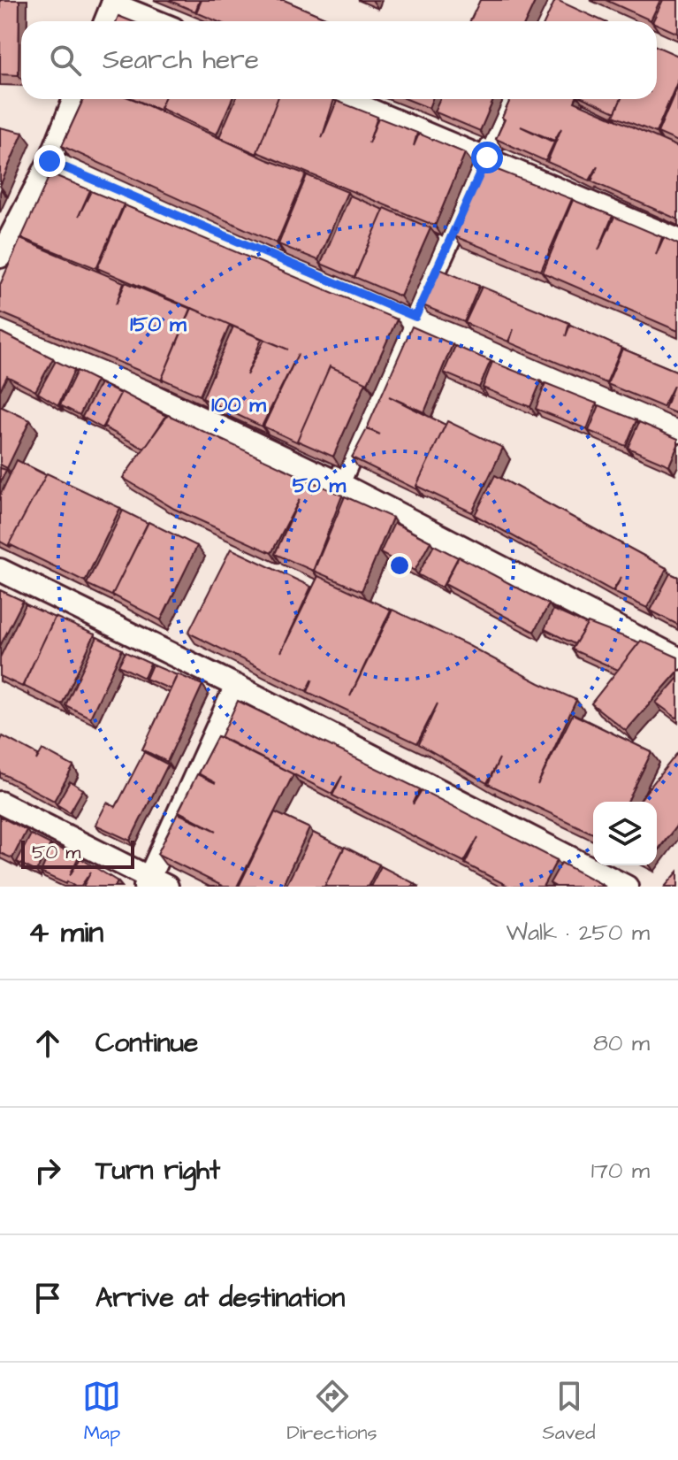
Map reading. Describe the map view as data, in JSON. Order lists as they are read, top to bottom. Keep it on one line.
{"scale_bar":"50 m","page":{"search":"Search here","scale":"50 m","heading":["4 min","Walk · 250 m"],"list":[["Continue","80 m"],["Turn right","170 m"],"Arrive at destination"],"nav":["Map","Directions","Saved"]},"rings":["150 m","100 m","50 m"]}
